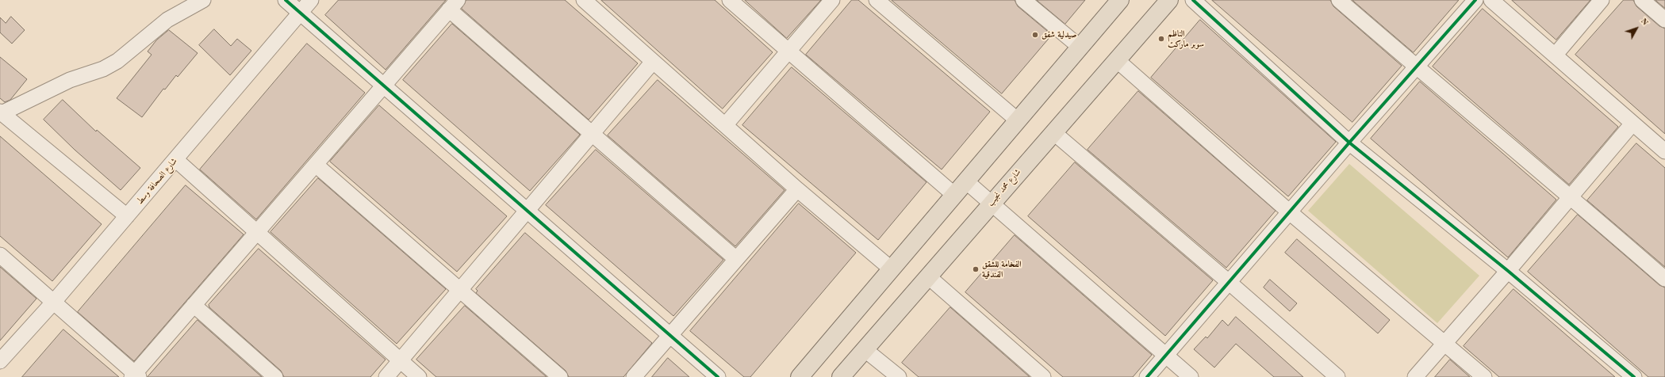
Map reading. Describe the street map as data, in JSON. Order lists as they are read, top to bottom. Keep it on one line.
{"streets":{"main road":["شارع محمد نجيب"],"street":["شارع الصحافة وسط"]},"places":["صيدلية شفق","الناظم سوبر ماركت","الفخامة للشقق الفندقية"],"north":"top right"}
